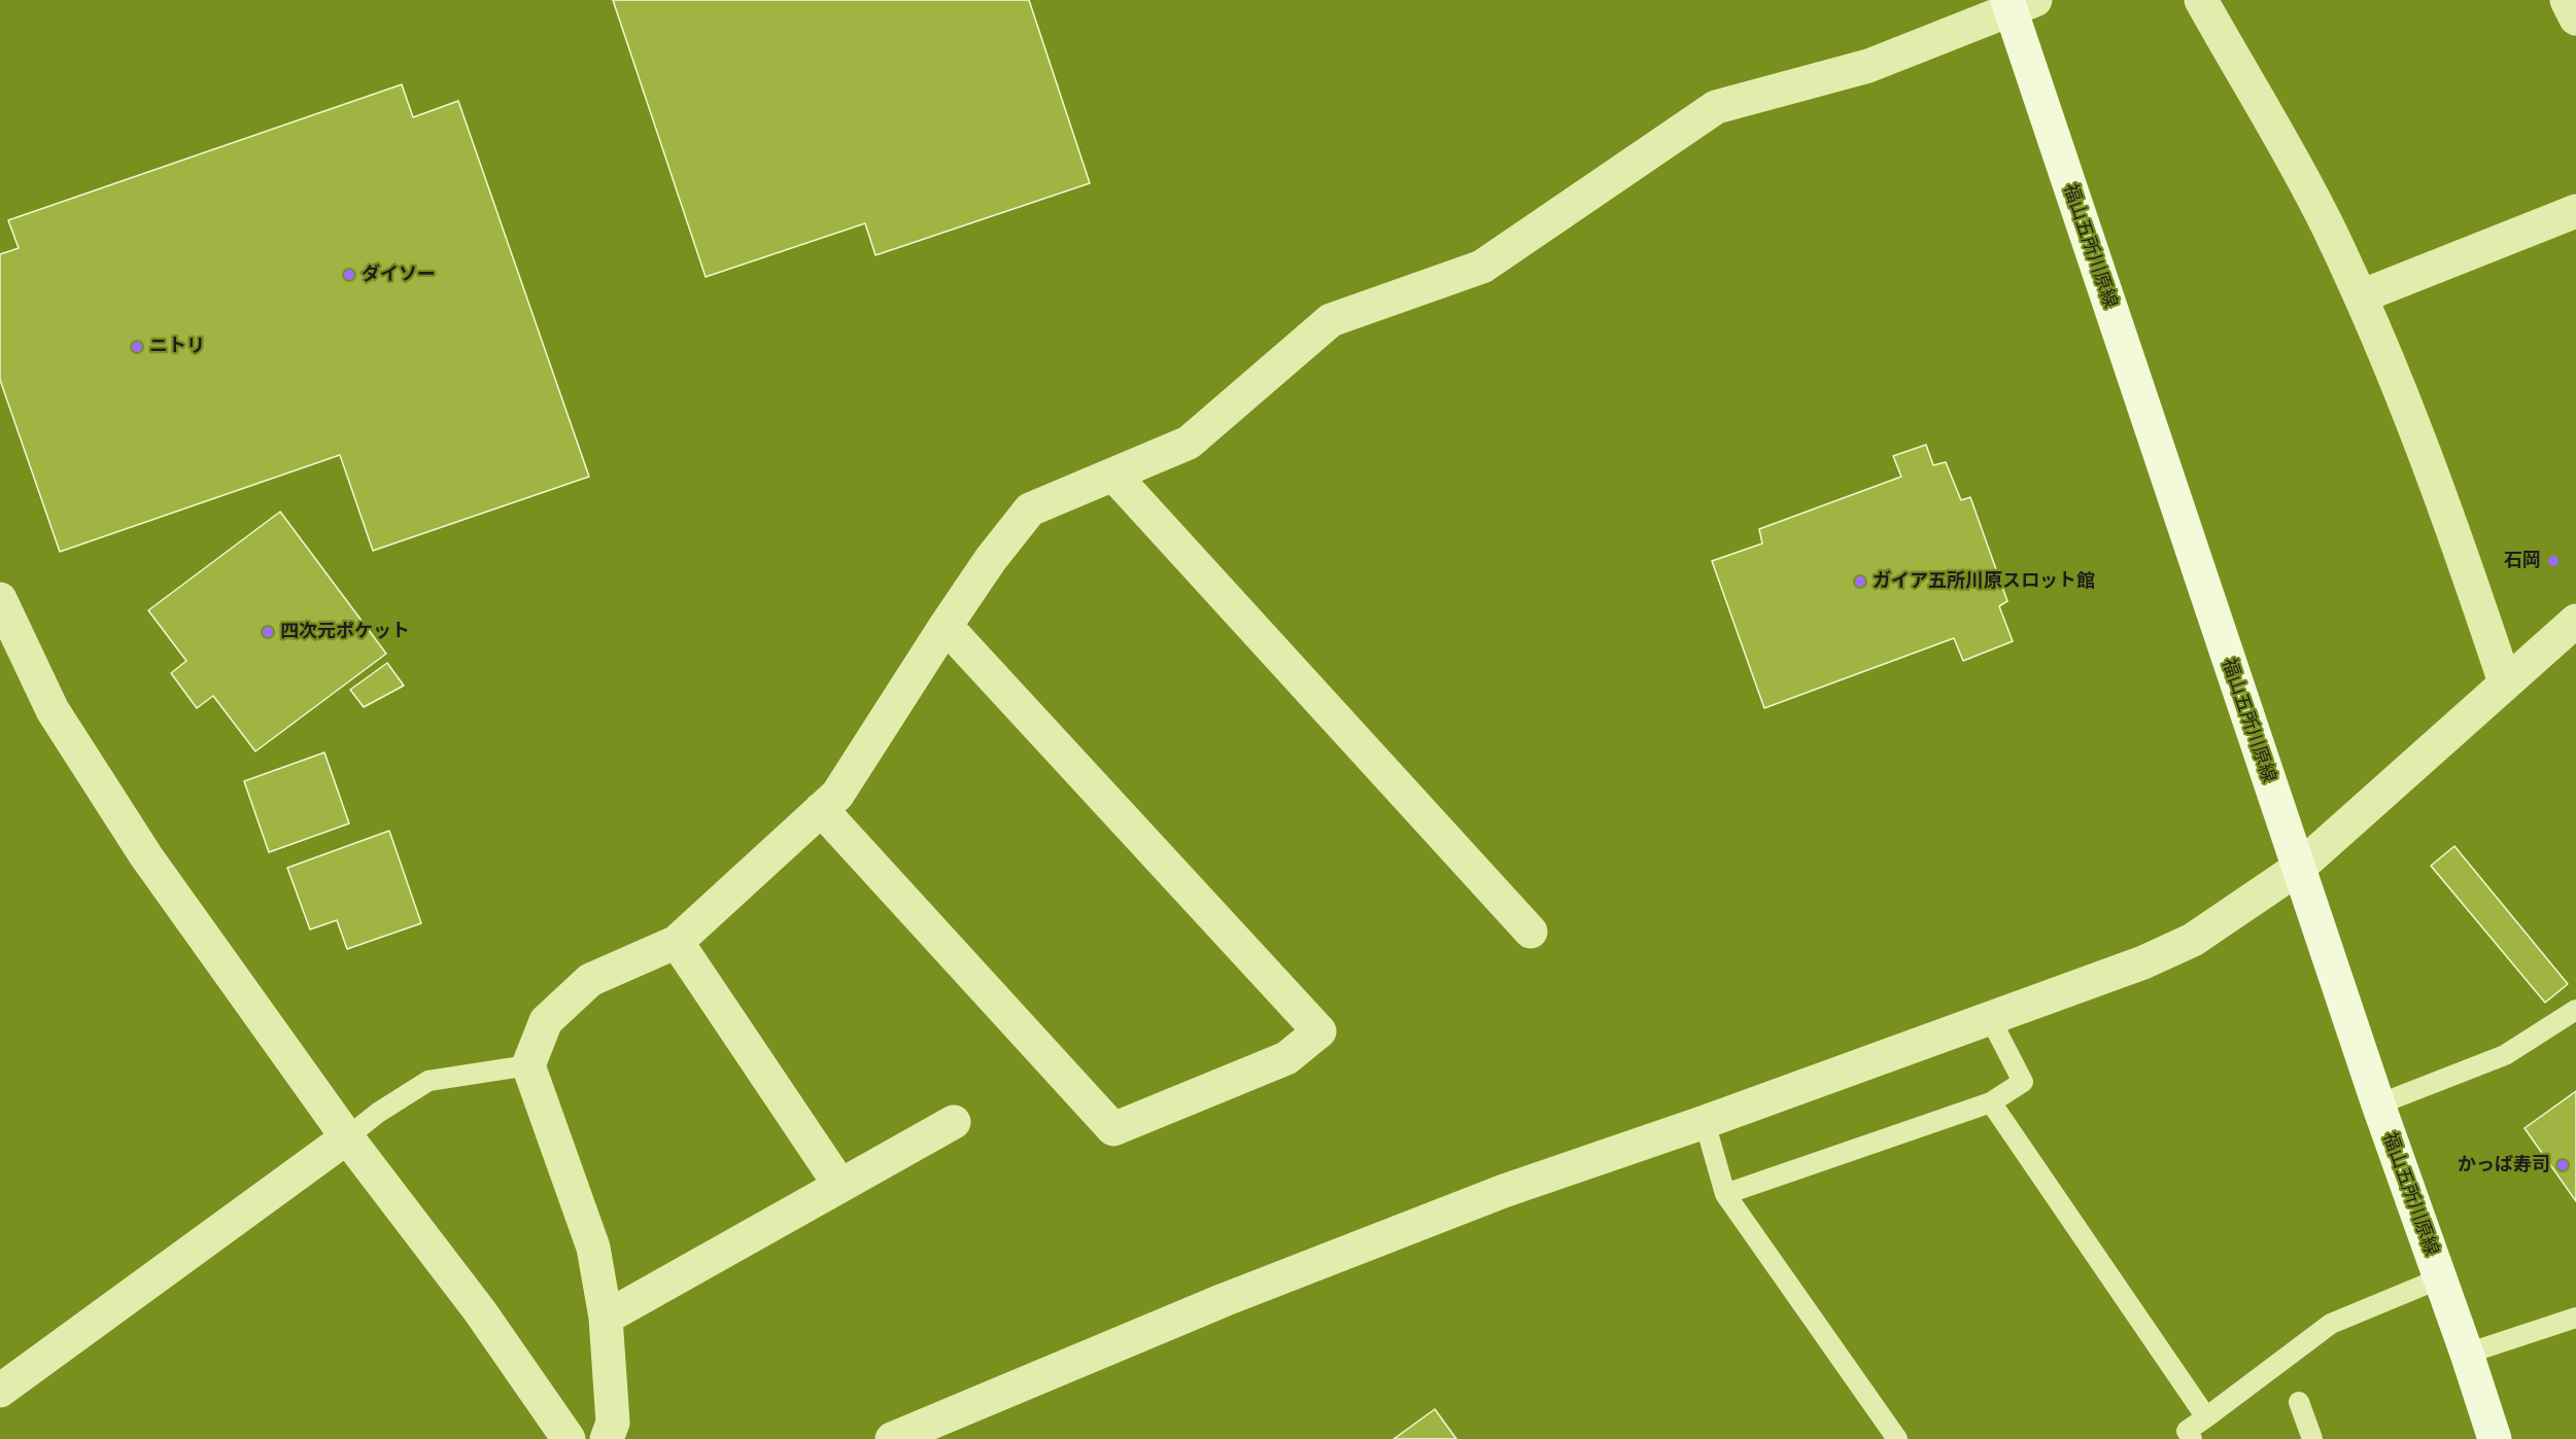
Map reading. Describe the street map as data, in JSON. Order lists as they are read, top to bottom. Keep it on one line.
{"streets":{"main road":["福山五所川原線"]},"places":["ダイソー","ニトリ","石岡","ガイア五所川原スロット館","四次元ポケット","かっぱ寿司"]}
